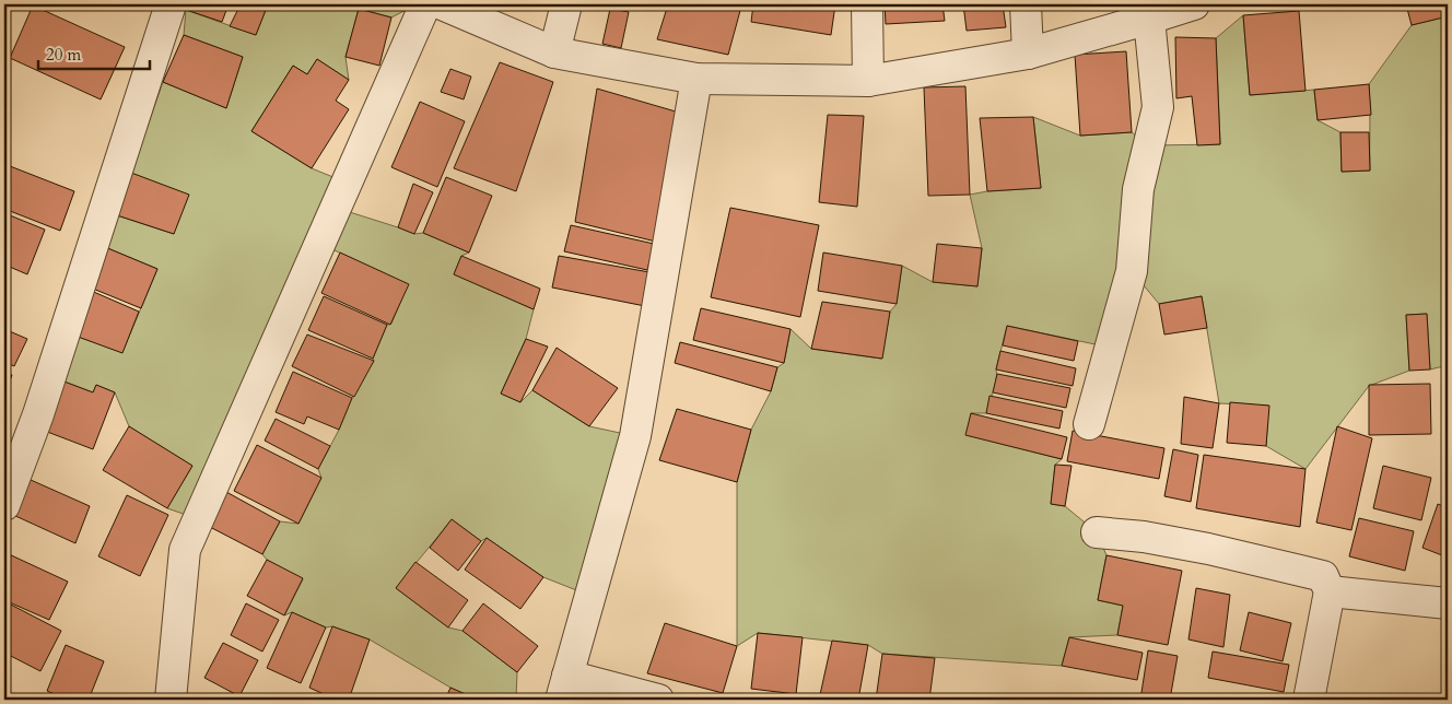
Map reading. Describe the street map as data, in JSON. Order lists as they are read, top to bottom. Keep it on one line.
{"scale_bar":"20 m"}
